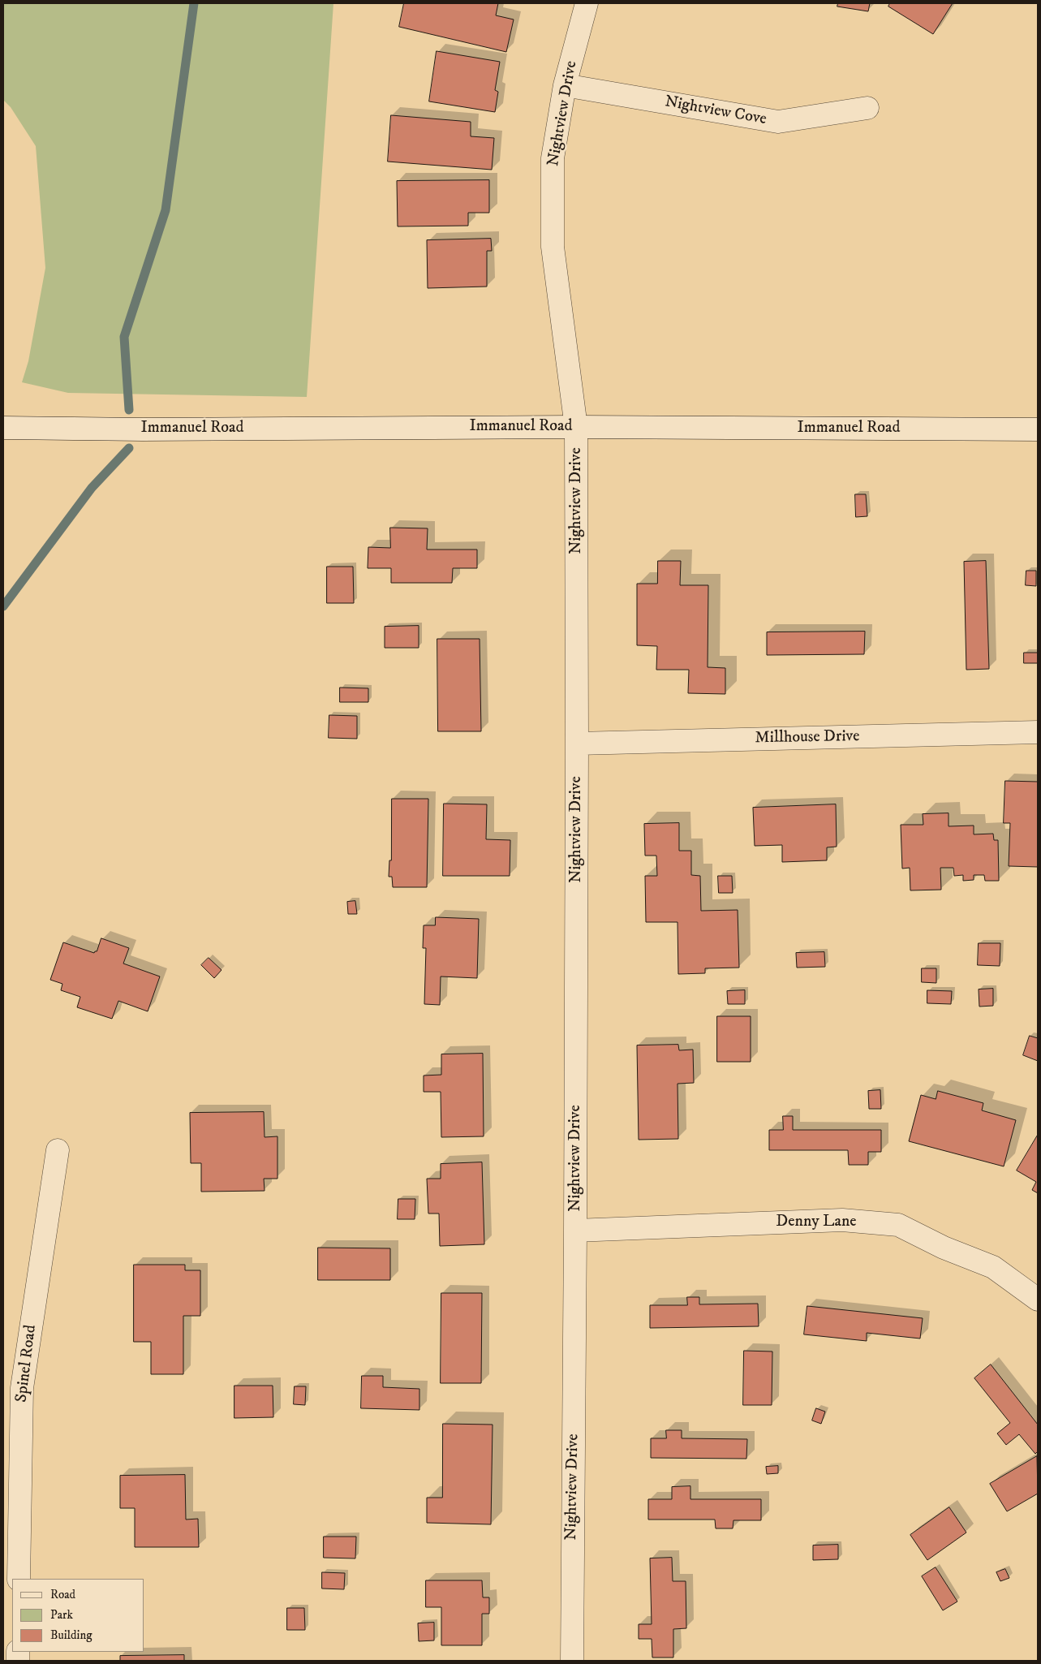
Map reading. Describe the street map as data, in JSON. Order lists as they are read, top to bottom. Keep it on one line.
{"streets":{"street":["Nightview Cove","Nightview Drive","Immanuel Road","Millhouse Drive","Denny Lane","Spinel Road"]},"crossings":[["Nightview Cove","Nightview Drive"],["Nightview Drive","Immanuel Road"],["Nightview Drive","Millhouse Drive"],["Nightview Drive","Denny Lane"]],"legend":["Road","Park","Building"]}
